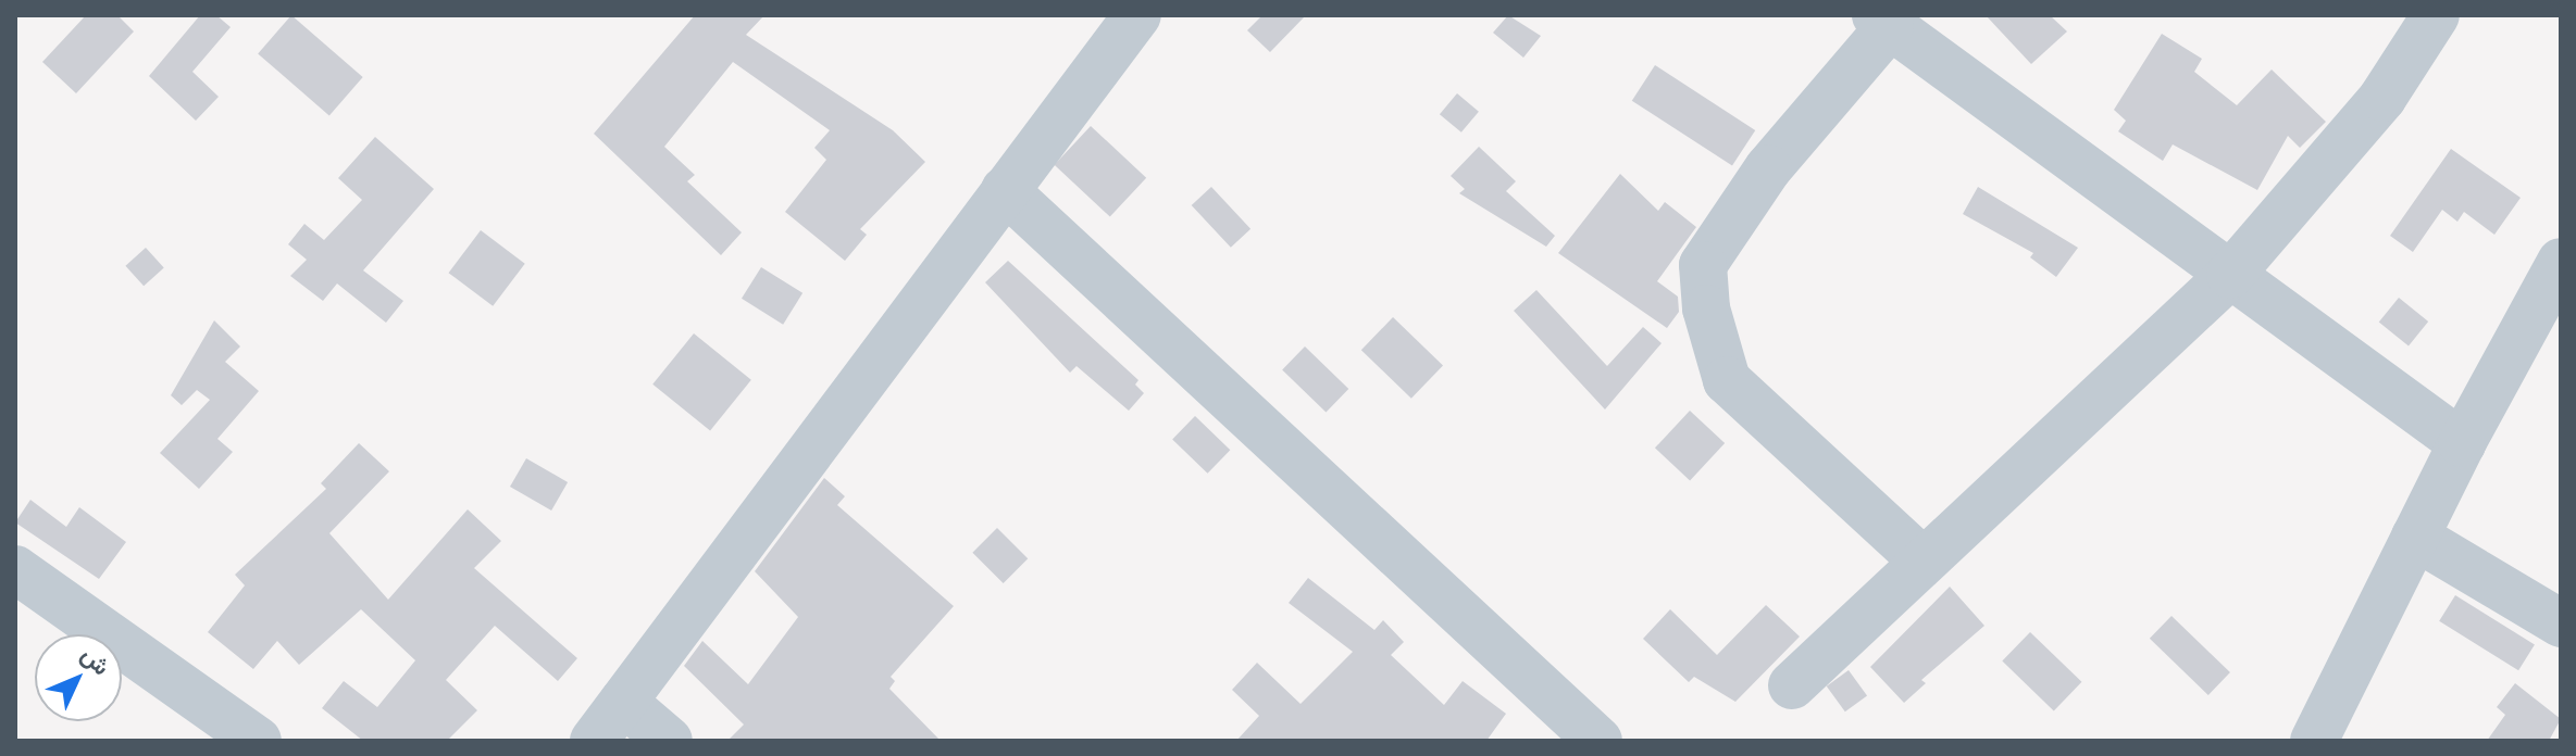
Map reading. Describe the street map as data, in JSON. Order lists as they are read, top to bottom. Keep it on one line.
{"north":"top right"}
